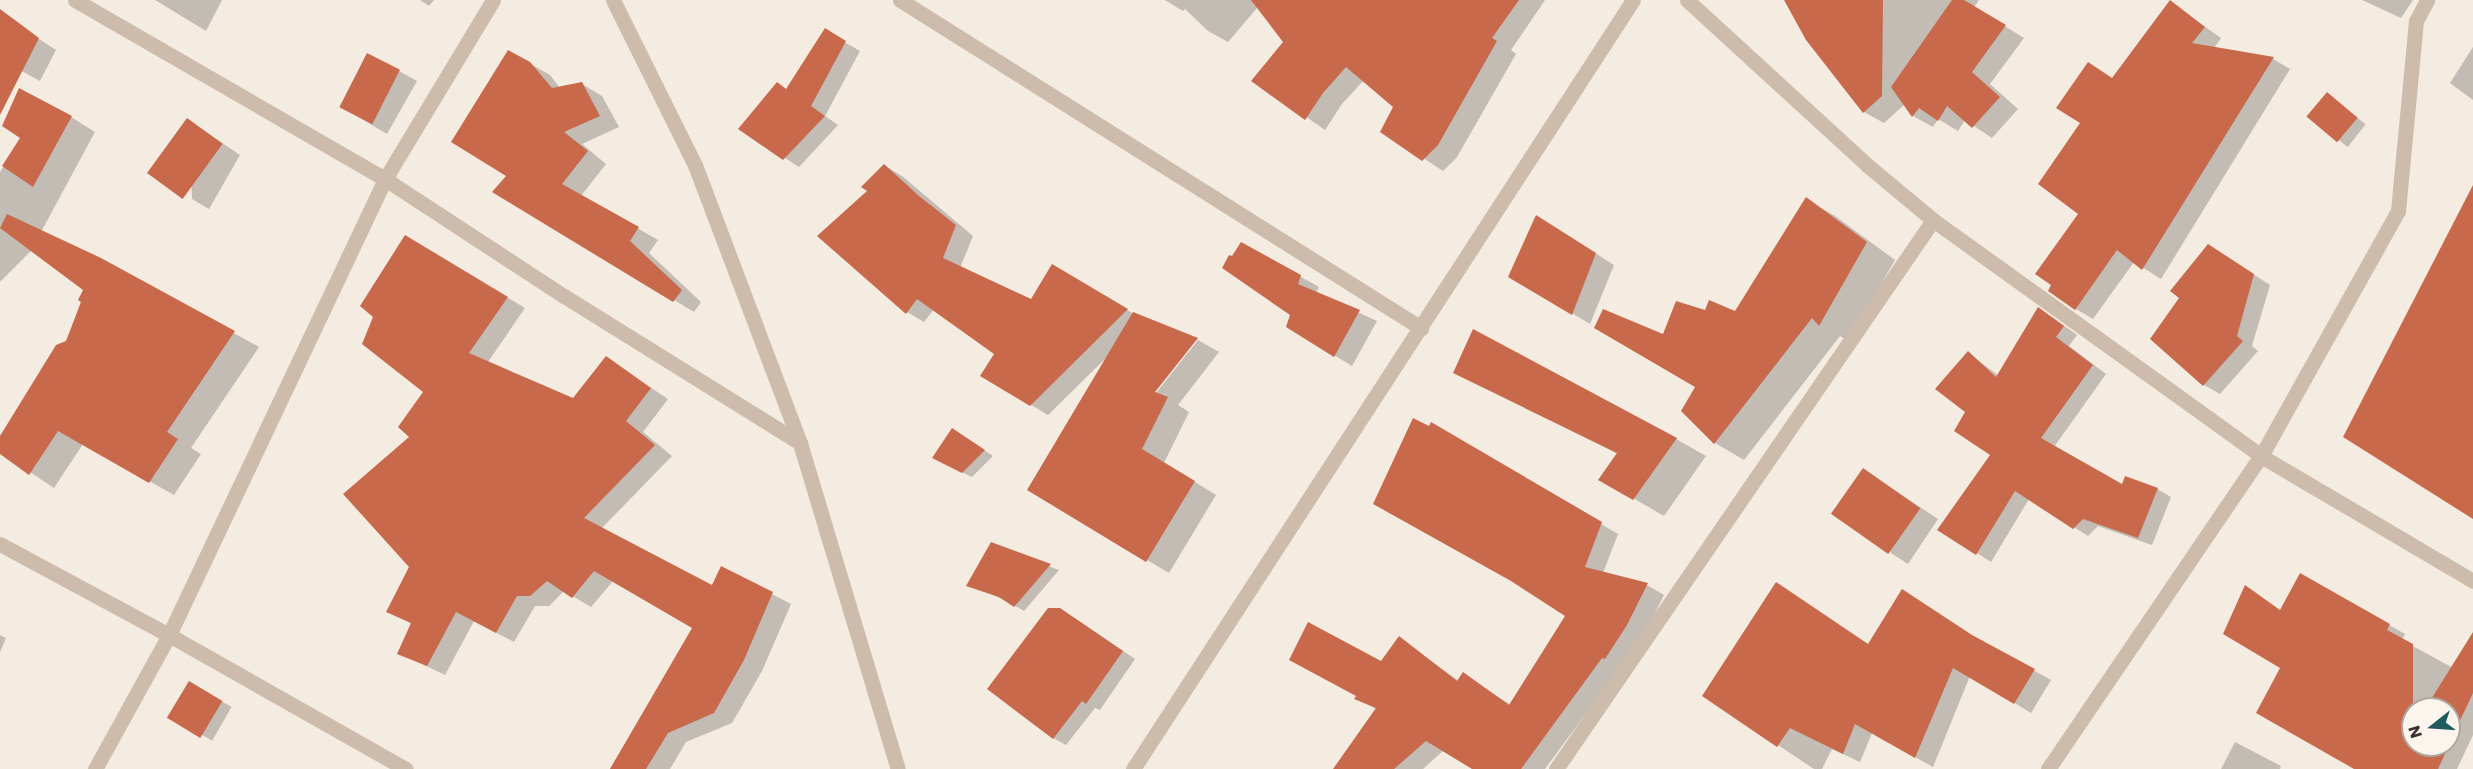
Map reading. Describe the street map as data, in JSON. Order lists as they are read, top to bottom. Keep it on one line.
{"north":"left"}
